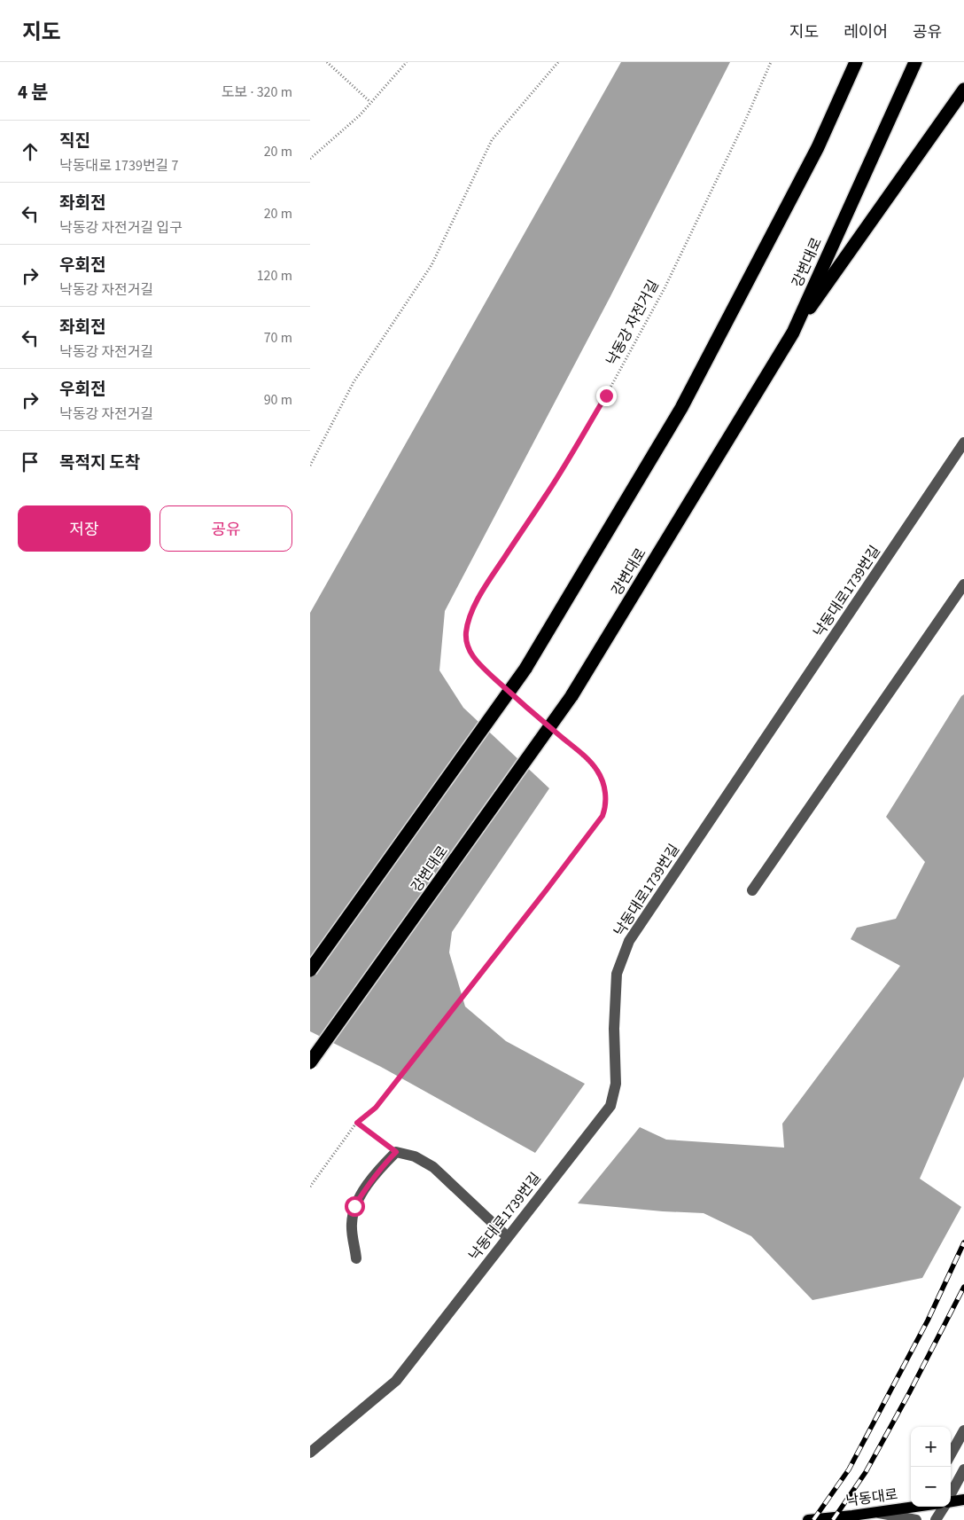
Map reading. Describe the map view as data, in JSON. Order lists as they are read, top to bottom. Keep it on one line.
{"streets":{"highway":["강변대로"],"main road":["낙동대로"],"street":["낙동대로1739번길"],"path":["낙동강 자전거길"]},"page":{"header":"지도","nav":["지도","레이어","공유"],"heading":["4 분","도보 · 320 m"],"list":[["직진","낙동대로 1739번길 7","20 m"],["좌회전","낙동강 자전거길 입구","20 m"],["우회전","낙동강 자전거길","120 m"],["좌회전","낙동강 자전거길","70 m"],["우회전","낙동강 자전거길","90 m"],"목적지 도착"],"buttons":["저장","공유"],"map_buttons":["+","−"]}}
